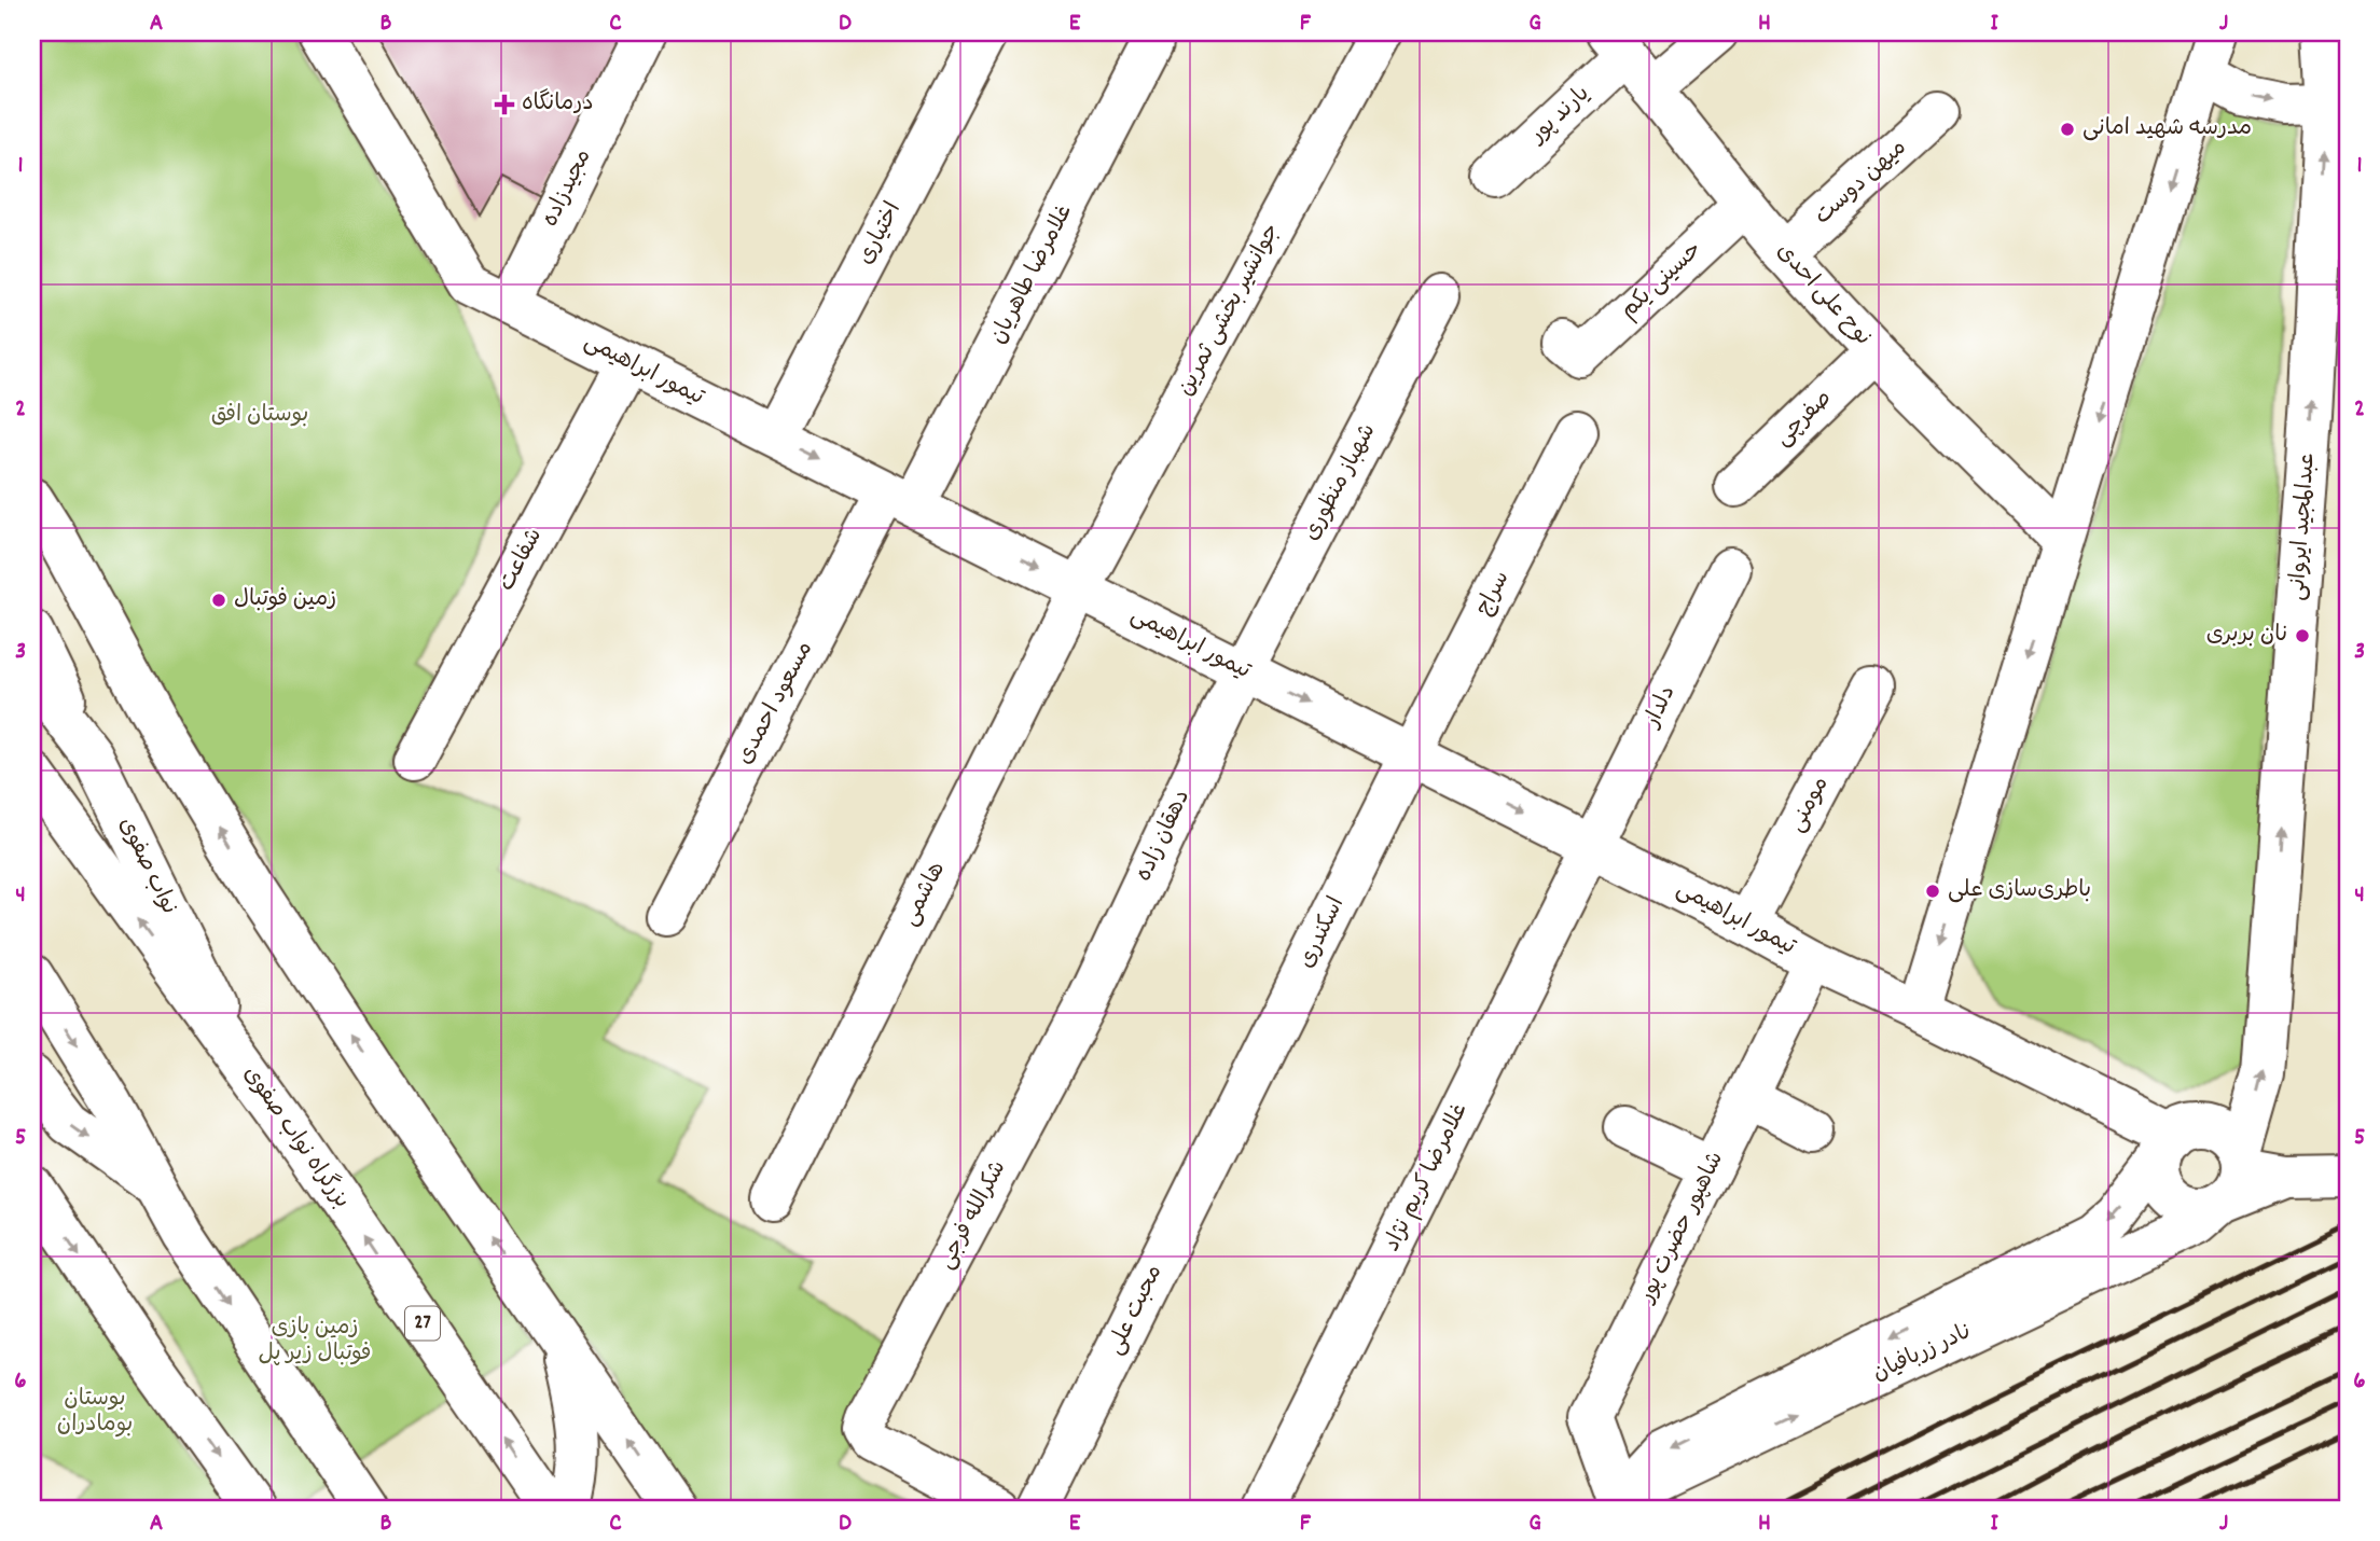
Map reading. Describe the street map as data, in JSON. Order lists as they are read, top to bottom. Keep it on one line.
{"streets":{"main road":["یارند پور","میهن دوست","مجیدزاده","اختیاری","غلامرضا طاهریان","حسینی یکم","نوح علی احدی","جوانشیر بخشی ثمرین","تیمور ابراهیمی","صفرچی","شهباز منظوری","عبدالمجید ایروانی","شفاعت","سراج","مسعود احمدی","دلدار","مومنی","دهقان زاده","نواب صفوی","هاشمی","اسکندری","بزرگراه نواب صفوی","غلامرضا کریم نژاد","شکرالله فرجی","شاهپور حضرت پور","محبت علی","27","نادر زربافیان"]},"crossings":[["یارند پور","نوح علی احدی"],["میهن دوست","نوح علی احدی"],["مجیدزاده","تیمور ابراهیمی"],["اختیاری","تیمور ابراهیمی"],["غلامرضا طاهریان","تیمور ابراهیمی"],["غلامرضا طاهریان","مسعود احمدی"],["حسینی یکم","نوح علی احدی"],["نوح علی احدی","صفرچی"],["جوانشیر بخشی ثمرین","تیمور ابراهیمی"],["جوانشیر بخشی ثمرین","هاشمی"],["تیمور ابراهیمی","شهباز منظوری"],["تیمور ابراهیمی","عبدالمجید ایروانی"],["تیمور ابراهیمی","شفاعت"],["تیمور ابراهیمی","سراج"],["تیمور ابراهیمی","مسعود احمدی"],["تیمور ابراهیمی","دلدار"],["تیمور ابراهیمی","مومنی"],["تیمور ابراهیمی","دهقان زاده"],["تیمور ابراهیمی","هاشمی"],["تیمور ابراهیمی","اسکندری"],["تیمور ابراهیمی","غلامرضا کریم نژاد"],["تیمور ابراهیمی","شاهپور حضرت پور"],["تیمور ابراهیمی","نادر زربافیان"],["شهباز منظوری","دهقان زاده"],["عبدالمجید ایروانی","نادر زربافیان"],["سراج","اسکندری"],["دلدار","غلامرضا کریم نژاد"],["دهقان زاده","شکرالله فرجی"],["نواب صفوی","بزرگراه نواب صفوی"],["اسکندری","محبت علی"],["شاهپور حضرت پور","نادر زربافیان"]],"parks":["بوستان افق","زمین بازی فوتبال زیر پل","بوستان بومادران"],"places":{"health":["درمانگاه"],"other":["مدرسه شهید امانی","زمین فوتبال","نان بربری","باطری‌سازی علی"]},"grid":{"columns":["A","B","C","D","E","F","G","H","I","J"],"rows":["1","2","3","4","5","6"]}}
